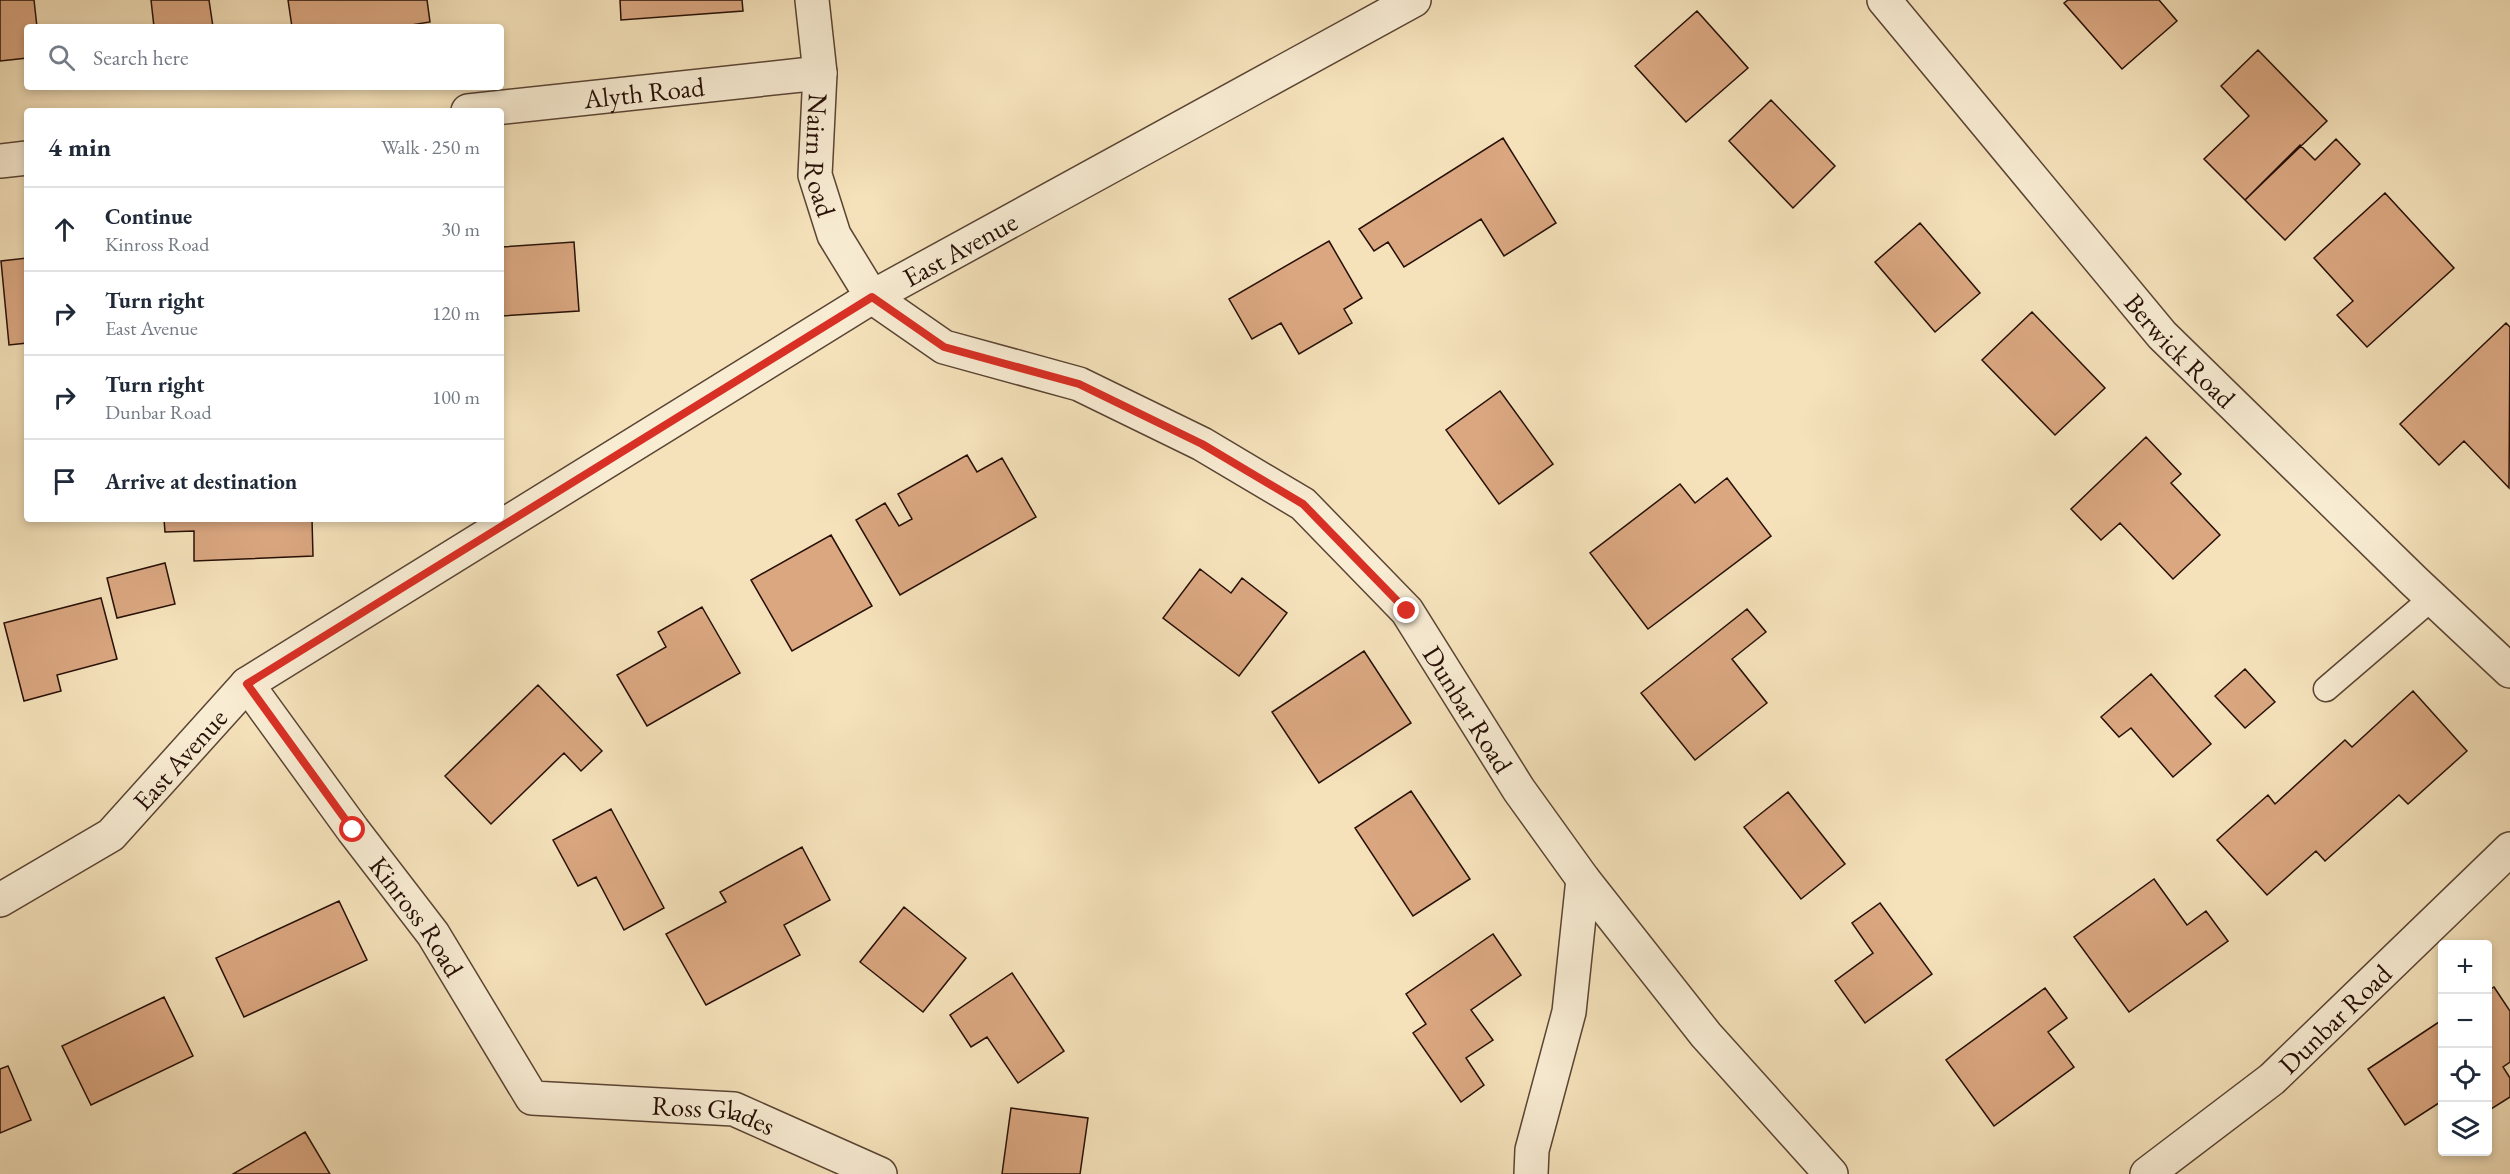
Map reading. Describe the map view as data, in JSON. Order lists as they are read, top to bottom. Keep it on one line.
{"streets":{"street":["Alyth Road","Nairn Road","East Avenue","Berwick Road","Dunbar Road","Kinross Road","Ross Glades"]},"crossings":[["Alyth Road","Nairn Road"],["Nairn Road","East Avenue"],["Nairn Road","Dunbar Road"],["East Avenue","Dunbar Road"],["East Avenue","Kinross Road"],["Kinross Road","Ross Glades"]],"page":{"search":"Search here","heading":["4 min","Walk · 250 m"],"list":[["Continue","Kinross Road","30 m"],["Turn right","East Avenue","120 m"],["Turn right","Dunbar Road","100 m"],"Arrive at destination"],"map_buttons":["+","−"]}}
